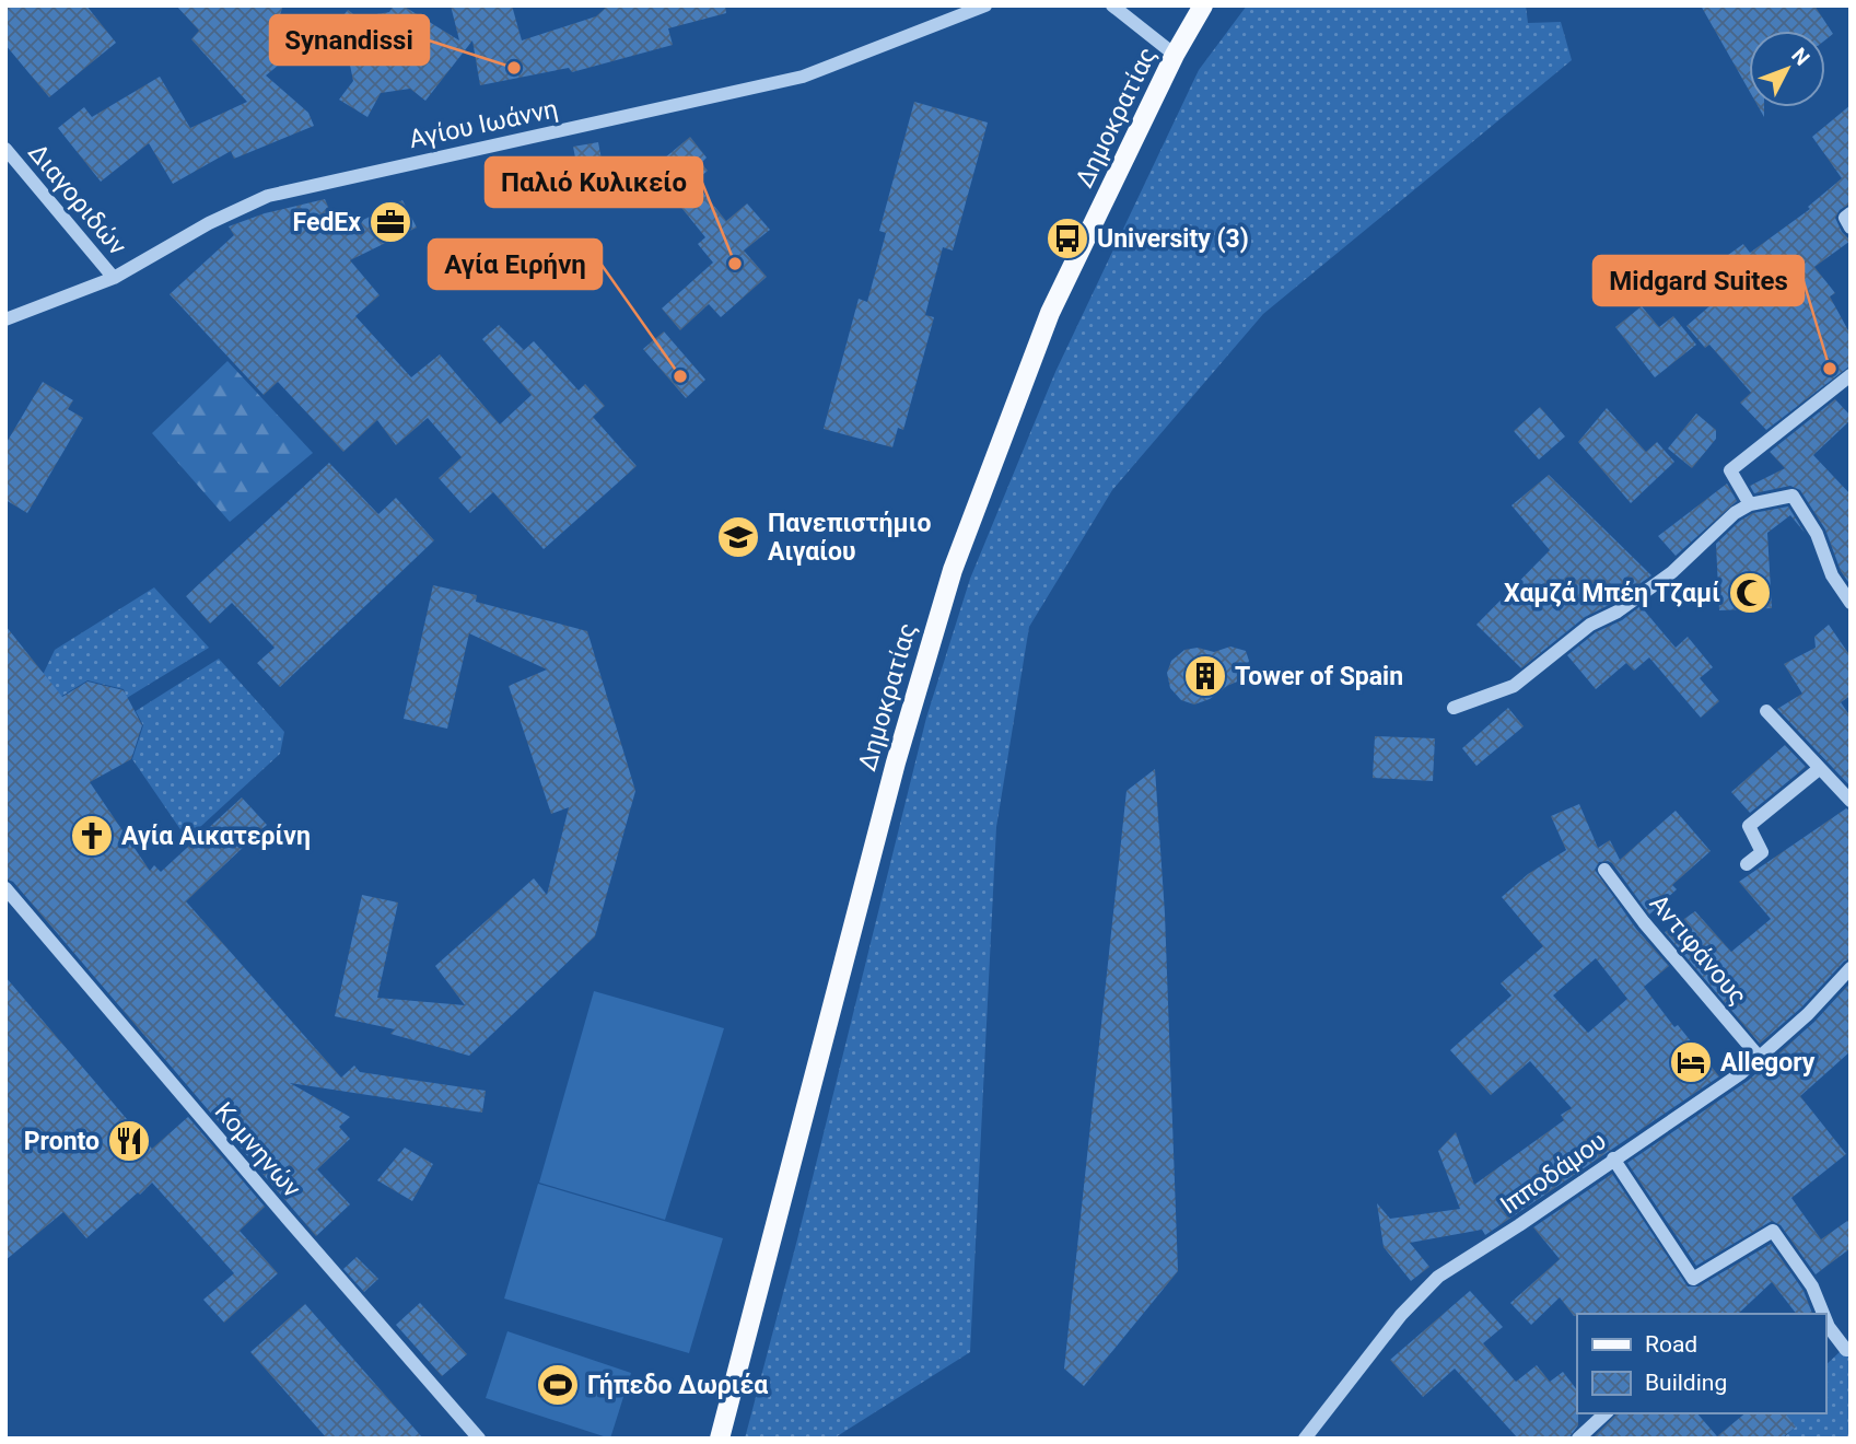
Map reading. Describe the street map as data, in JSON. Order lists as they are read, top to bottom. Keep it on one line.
{"streets":{"main road":["Δημοκρατίας"],"street":["Αγίου Ιωάννη","Διαγοριδών","Αντιφάνους","Κομνηνών","Ιπποδάμου"]},"crossings":[["Αγίου Ιωάννη","Διαγοριδών"],["Αντιφάνους","Ιπποδάμου"]],"places":{"other":["Synandissi","Παλιό Κυλικείο","Midgard Suites","Αγία Ειρήνη"],"office":["FedEx"],"bus stop":["University (3)"],"school or university":["Πανεπιστήμιο Αιγαίου"],"mosque":["Χαμζά Μπέη Τζαμί"],"building":["Tower of Spain"],"church":["Αγία Αικατερίνη"],"hotel":["Allegory"],"restaurant":["Pronto"],"sports":["Γήπεδο Δωριέα"]},"legend":["Road","Building"],"north":"top right"}
